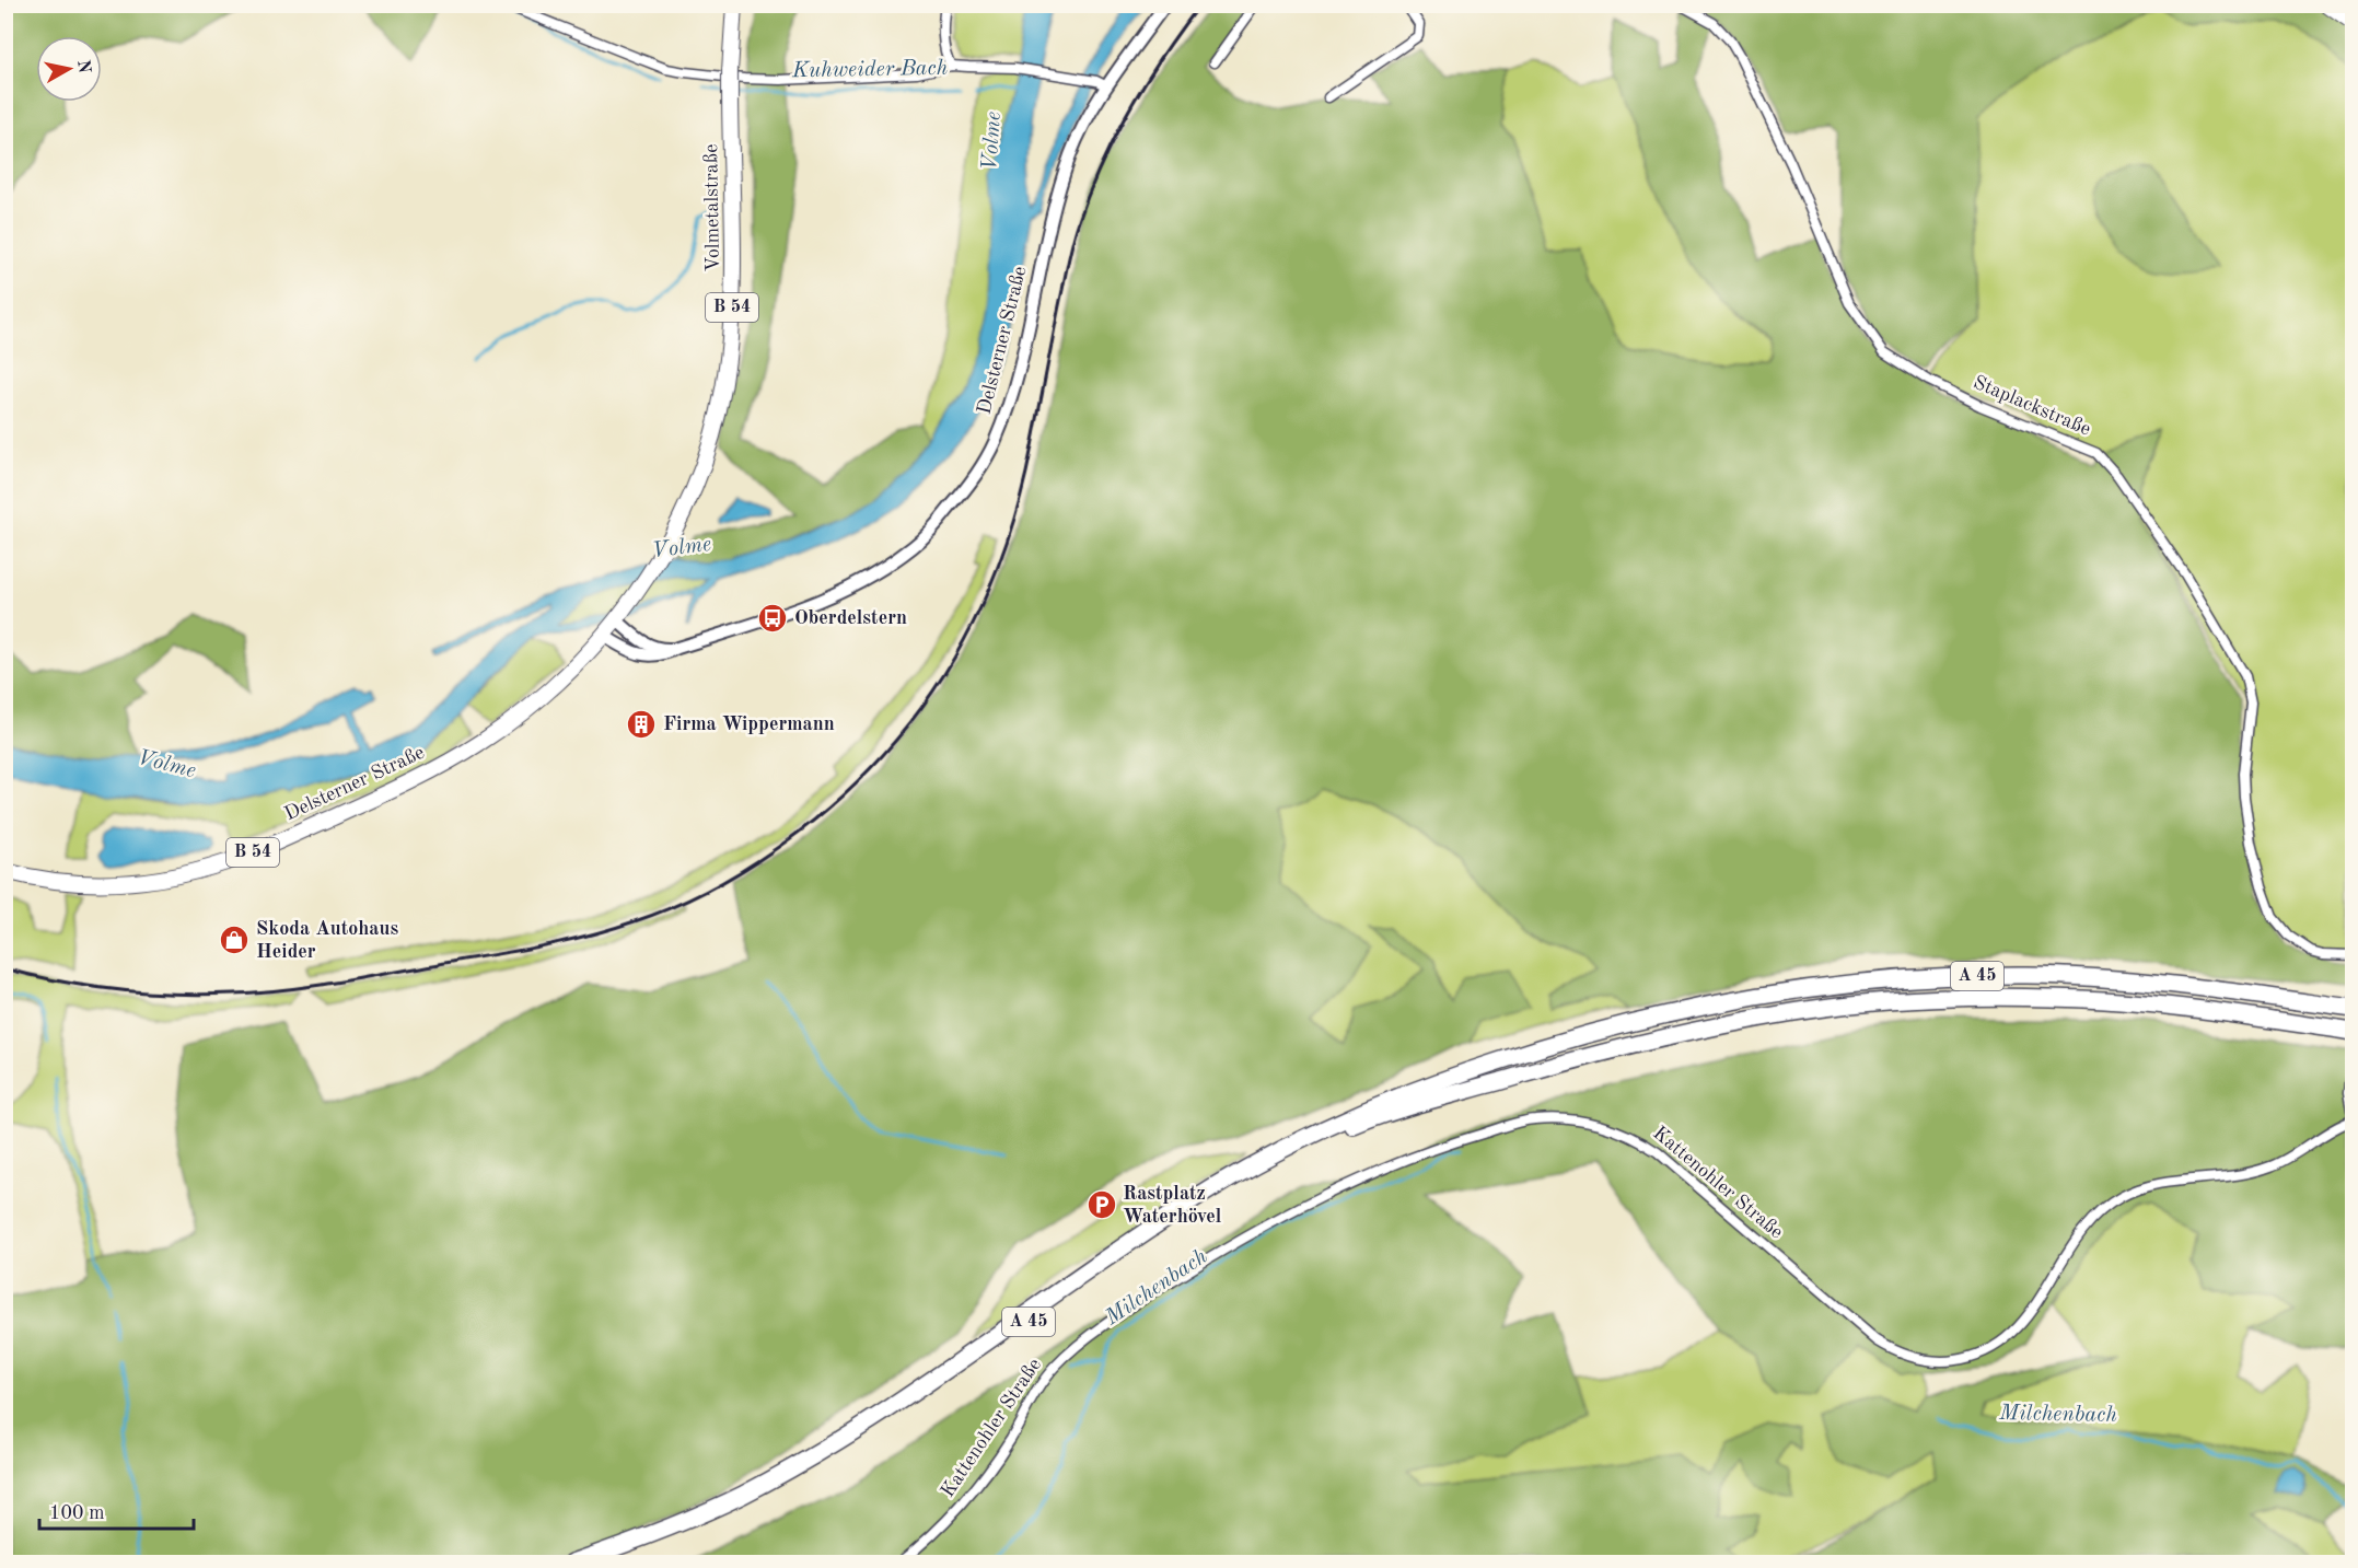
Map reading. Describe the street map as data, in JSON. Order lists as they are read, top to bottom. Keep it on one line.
{"streets":{"highway":["A 45"],"main road":["Volmetalstraße","B 54","Delsterner Straße"],"street":["Staplackstraße","Kattenohler Straße"]},"crossings":[["Volmetalstraße","Delsterner Straße"]],"water":["Kuhweider Bach","Volme","Milchenbach"],"places":{"bus stop":["Oberdelstern"],"building":["Firma Wippermann"],"shop":["Skoda Autohaus Heider"],"parking":["Rastplatz Waterhövel"]},"scale_bar":"100 m","north":"right"}
